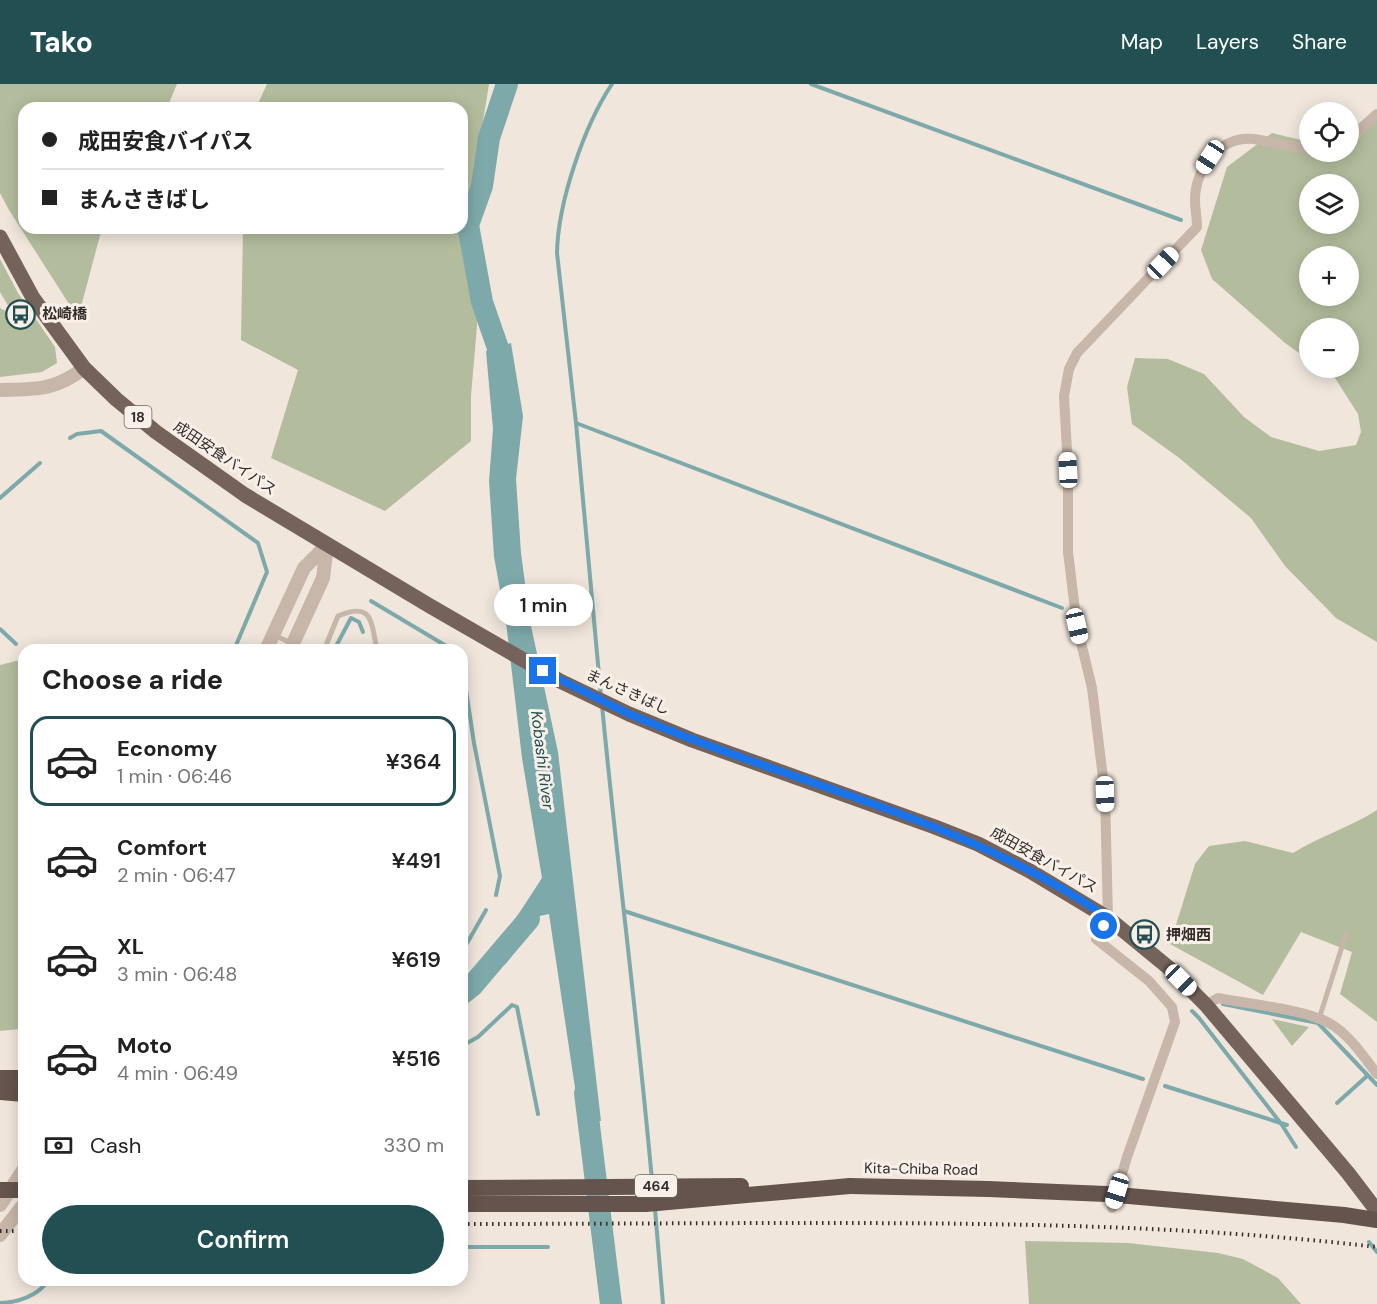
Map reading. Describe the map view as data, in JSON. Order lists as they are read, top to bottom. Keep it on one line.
{"streets":{"highway":["Kita-Chiba Road","464"],"main road":["18","成田安食バイパス","まんさきばし"]},"crossings":[["成田安食バイパス","まんさきばし"]],"water":["Kobashi River"],"places":{"bus stop":["松崎橋","押畑西"]},"page":{"header":"Tako","nav":["Map","Layers","Share"],"map_buttons":["+","−"],"banner":["成田安食バイパス","まんさきばし"],"bubble":"1 min","heading":"Choose a ride","list":[{"name":"Economy","note":"1 min · 06:46","value":"¥364"},{"name":"Comfort","note":"2 min · 06:47","value":"¥491"},{"name":"XL","note":"3 min · 06:48","value":"¥619"},{"name":"Moto","note":"4 min · 06:49","value":"¥516"}],"pay":["Cash","330 m"],"buttons":"Confirm"}}
